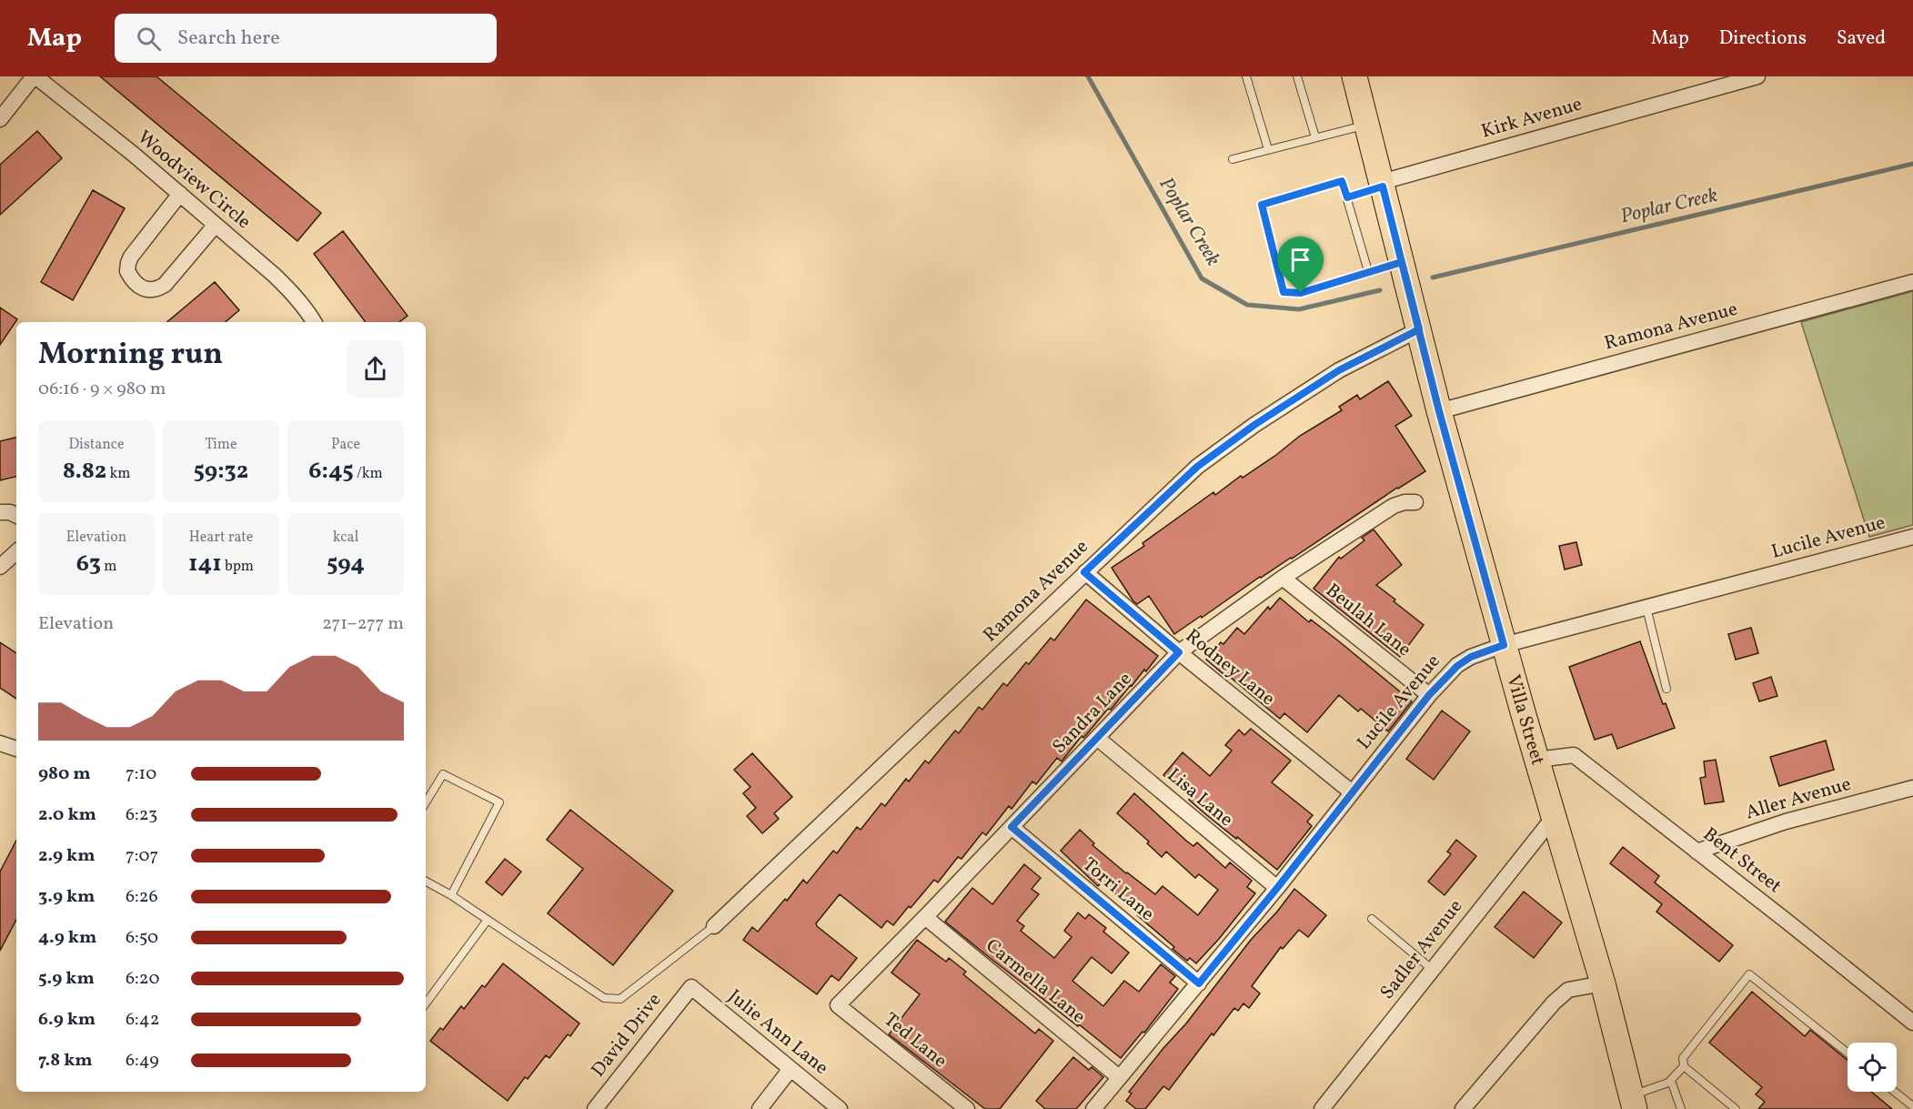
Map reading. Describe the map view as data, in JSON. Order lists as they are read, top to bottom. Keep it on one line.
{"streets":{"main road":["Villa Street"],"street":["Kirk Avenue","Woodview Circle","Ramona Avenue","Lucile Avenue","Beulah Lane","Rodney Lane","Sandra Lane","Lisa Lane","Aller Avenue","Bent Street","Torri Lane","Sadler Avenue","Carmella Lane","Julie Ann Lane","David Drive","Ted Lane"]},"crossings":[["Kirk Avenue","Villa Street"],["Ramona Avenue","Rodney Lane"],["Ramona Avenue","Villa Street"],["Lucile Avenue","Beulah Lane"],["Lucile Avenue","Rodney Lane"],["Lucile Avenue","Villa Street"],["Lucile Avenue","Lisa Lane"],["Lucile Avenue","Torri Lane"],["Lucile Avenue","Carmella Lane"],["Beulah Lane","Sandra Lane"],["Rodney Lane","Sandra Lane"],["Sandra Lane","Lisa Lane"],["Sandra Lane","Torri Lane"],["Sandra Lane","Carmella Lane"],["Sandra Lane","Ted Lane"],["Villa Street","Bent Street"],["Villa Street","Sadler Avenue"],["Aller Avenue","Bent Street"],["Julie Ann Lane","David Drive"]],"water":["Poplar Creek"],"page":{"header":"Map","search":"Search here","nav":["Map","Directions","Saved"],"heading":["Morning run","06:16 · 9 × 980 m"],"stats":[["Distance","8.82 km"],["Time","59:32"],["Pace","6:45 /km"],["Elevation","63 m"],["Heart rate","141 bpm"],["kcal","594"]],"chart":["Elevation","271–277 m"],"list":[{"name":"980 m","note":"7:10"},{"name":"2.0 km","note":"6:23"},{"name":"2.9 km","note":"7:07"},{"name":"3.9 km","note":"6:26"},{"name":"4.9 km","note":"6:50"},{"name":"5.9 km","note":"6:20"},{"name":"6.9 km","note":"6:42"},{"name":"7.8 km","note":"6:49"}]}}
